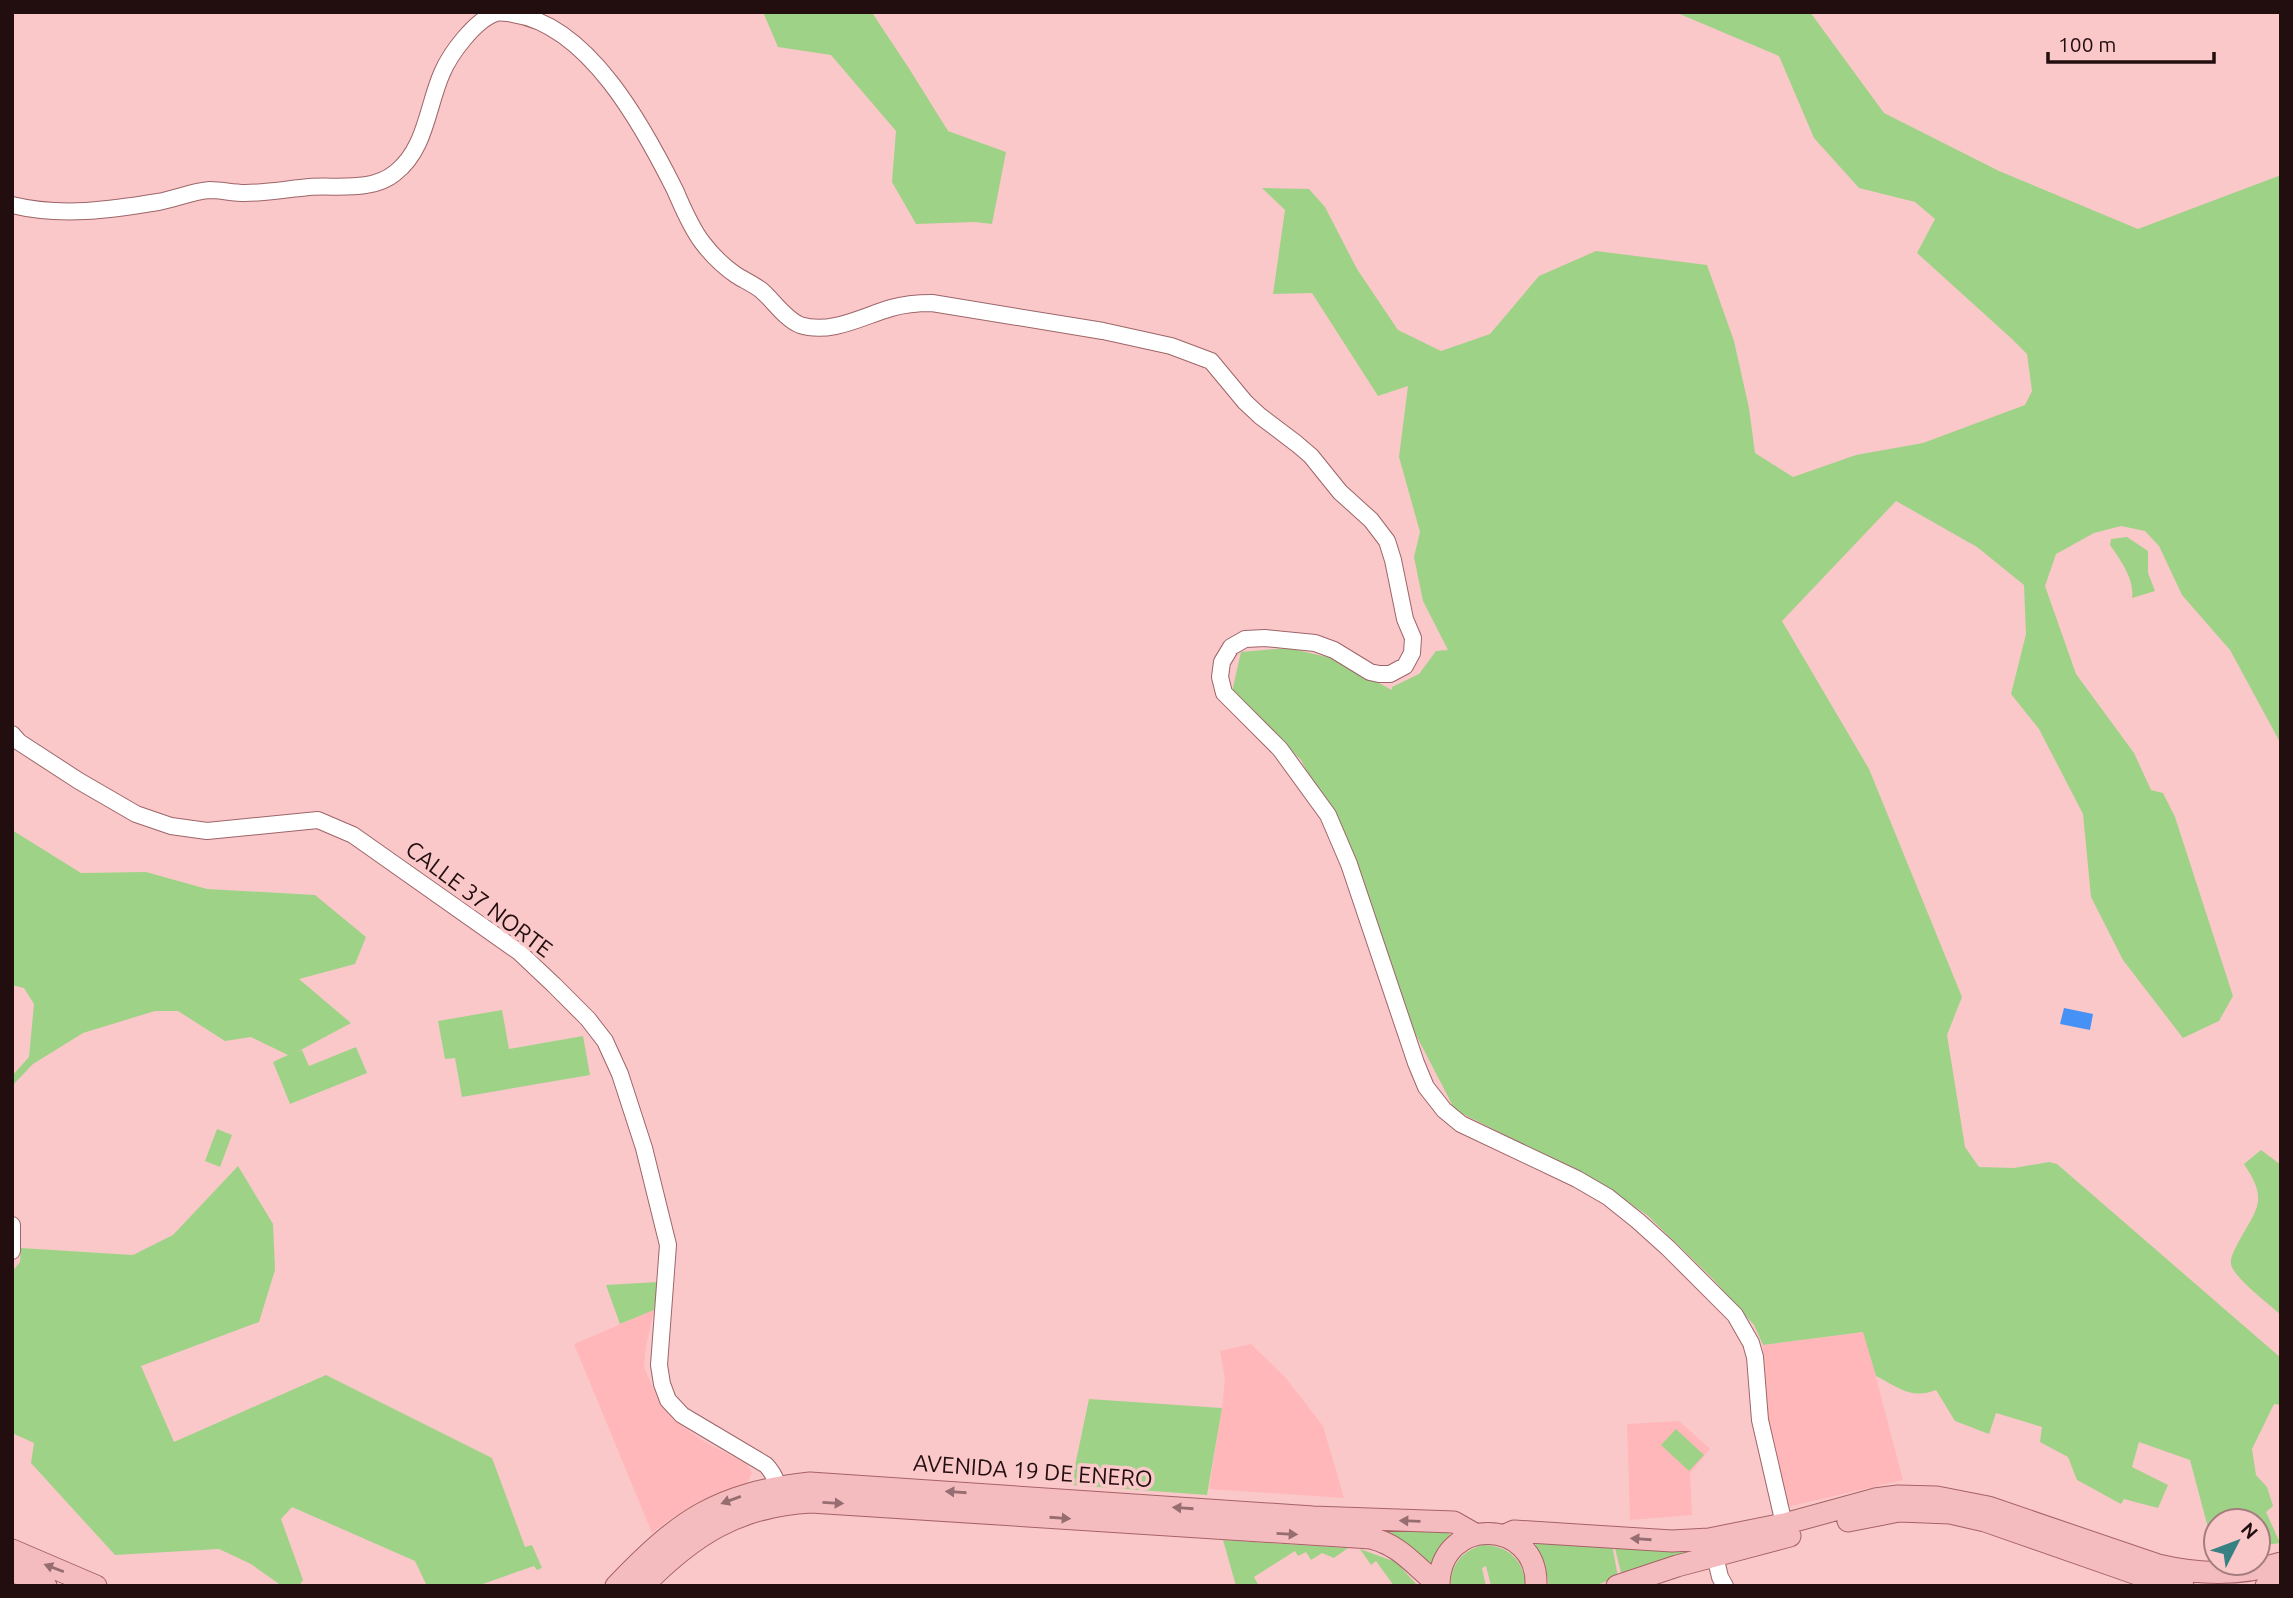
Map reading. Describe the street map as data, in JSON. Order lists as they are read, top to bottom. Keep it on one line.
{"streets":{"main road":["AVENIDA 19 DE ENERO"],"street":["CALLE 37 NORTE"]},"crossings":[["CALLE 37 NORTE","AVENIDA 19 DE ENERO"]],"scale_bar":"100 m","north":"top right"}
